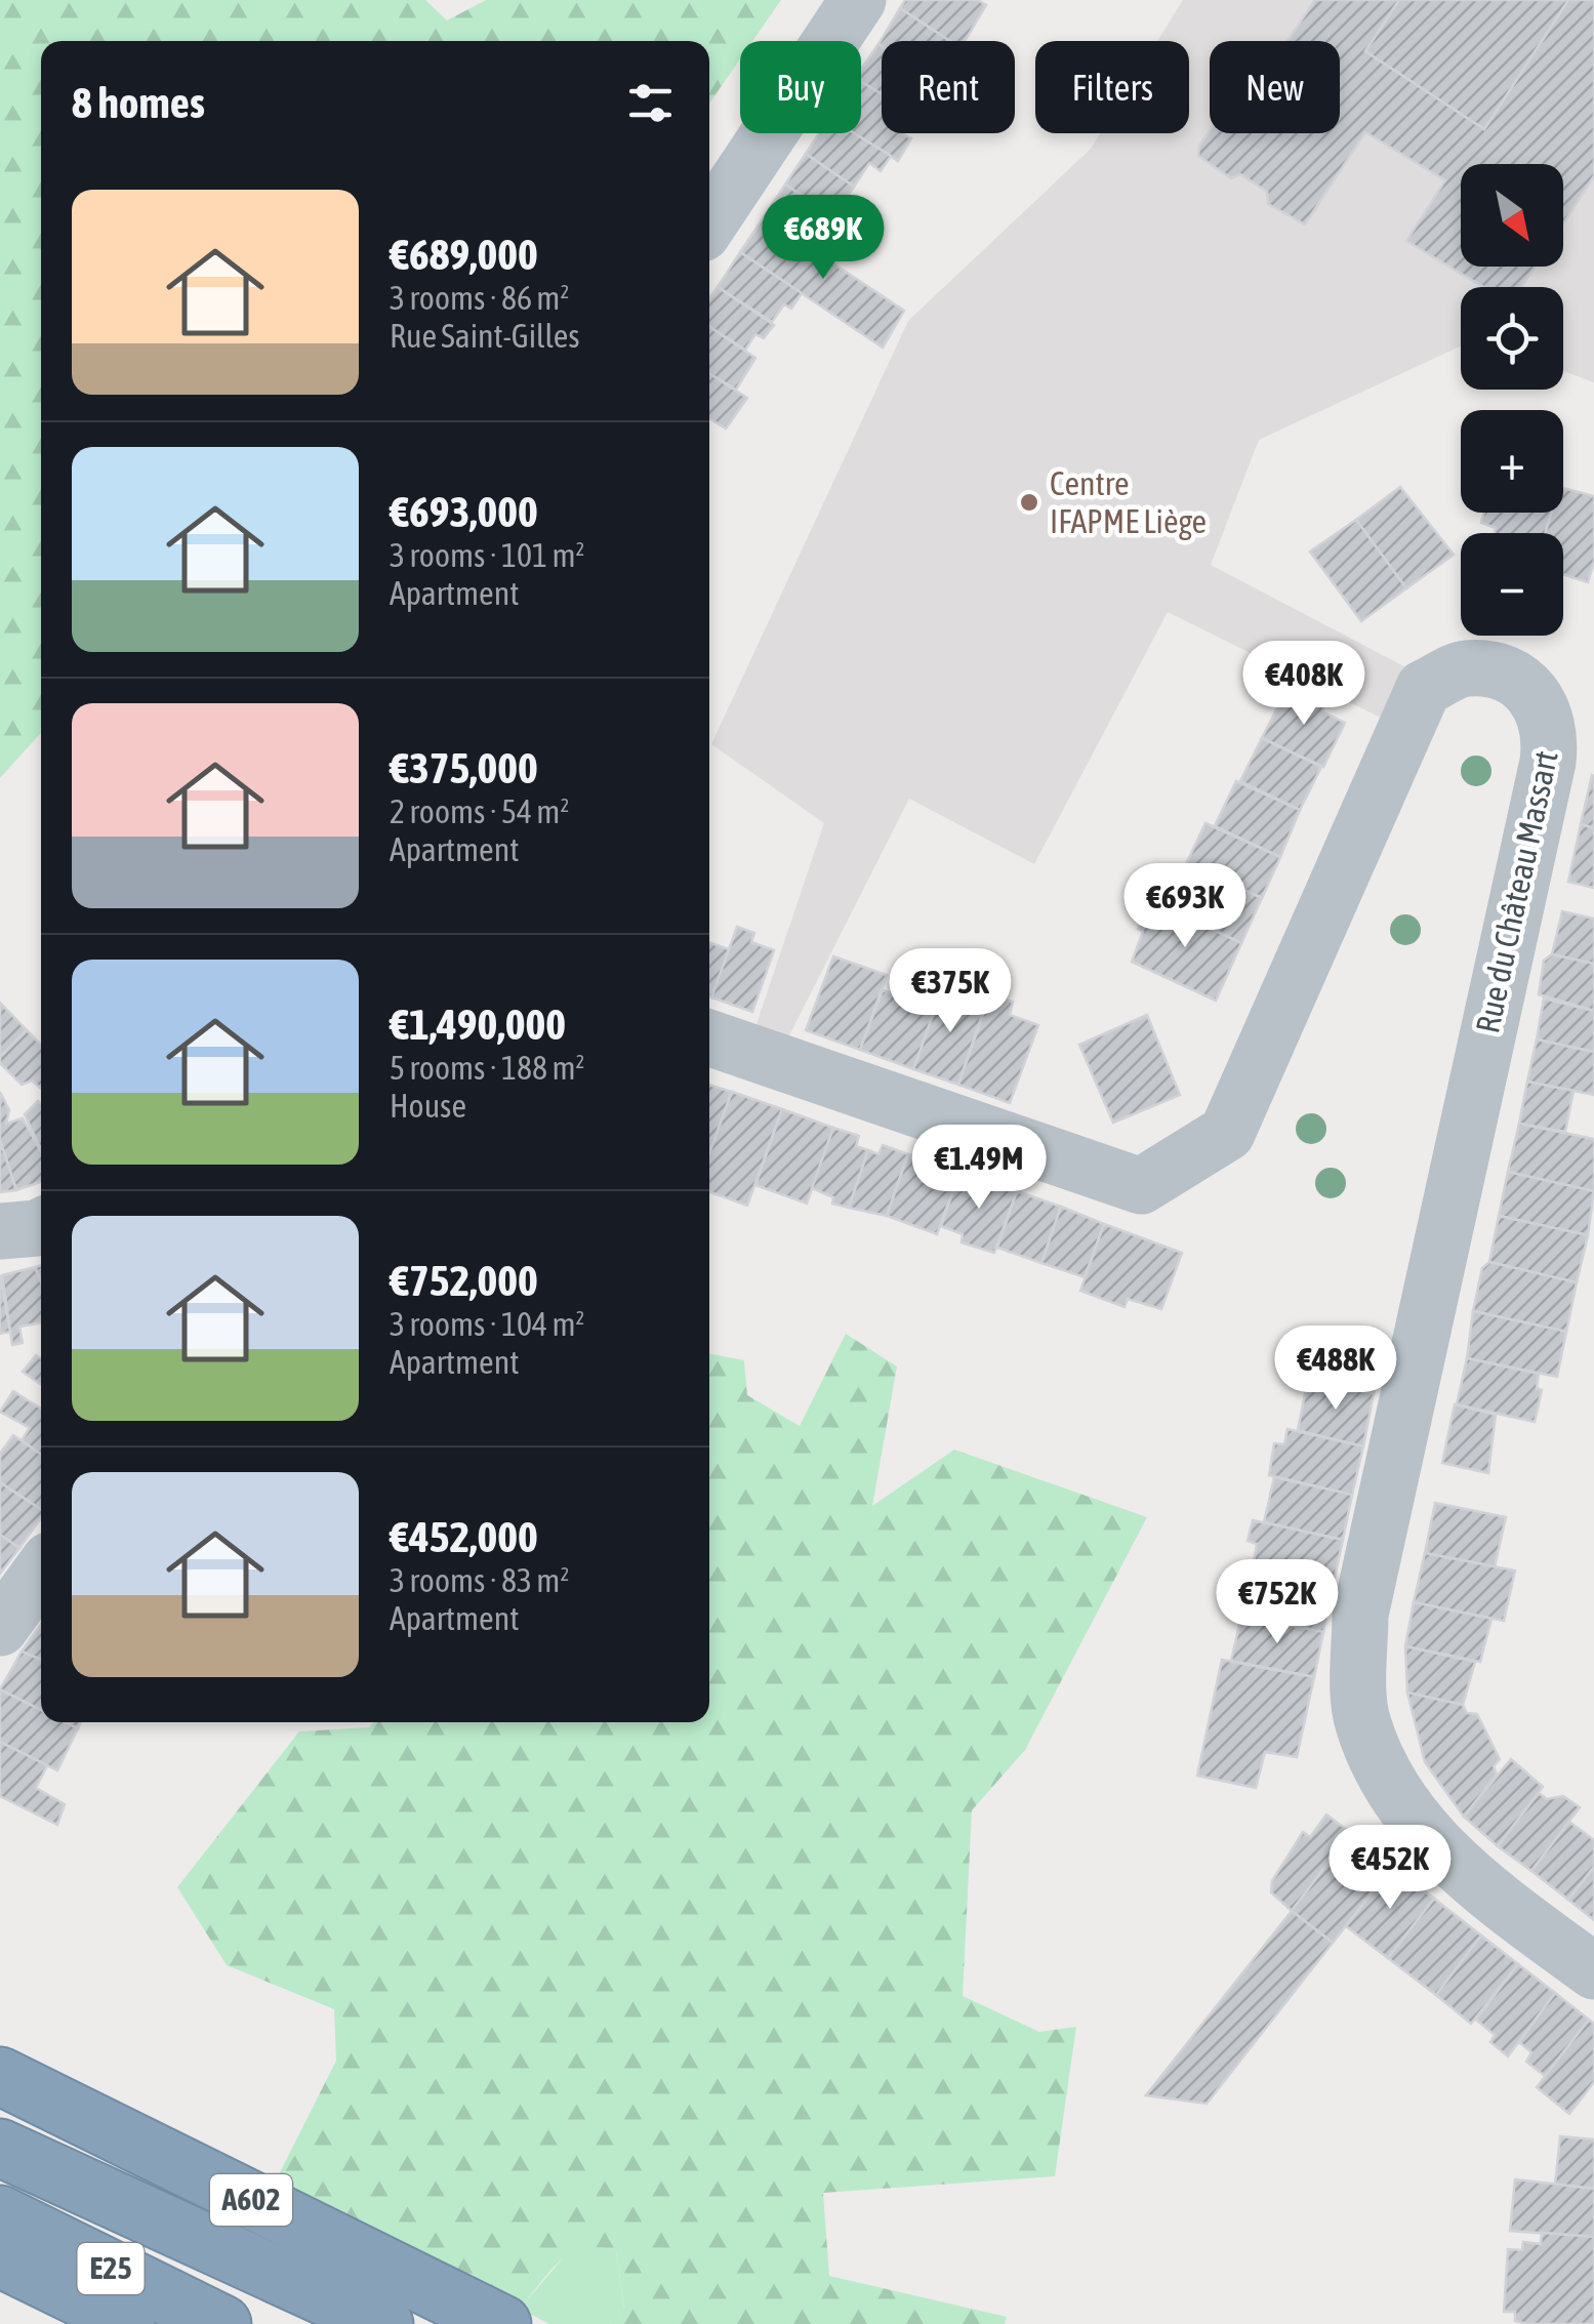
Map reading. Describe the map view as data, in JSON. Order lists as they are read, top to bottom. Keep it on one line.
{"streets":{"highway":["A602","E25"],"street":["Rue du Château Massart"]},"places":["Centre IFAPME Liège"],"north":"bottom right","page":{"chip":["Buy","Rent","Filters","New"],"heading":"8 homes","map_buttons":["+","−"],"list":[{"name":"€689,000","note":"3 rooms · 86 m² · Rue Saint-Gilles"},{"name":"€693,000","note":"3 rooms · 101 m² · Apartment"},{"name":"€375,000","note":"2 rooms · 54 m² · Apartment"},{"name":"€1,490,000","note":"5 rooms · 188 m² · House"},{"name":"€752,000","note":"3 rooms · 104 m² · Apartment"},{"name":"€452,000","note":"3 rooms · 83 m² · Apartment"}],"price":["€689K","€408K","€693K","€375K","€1.49M","€488K","€752K","€452K"]}}
